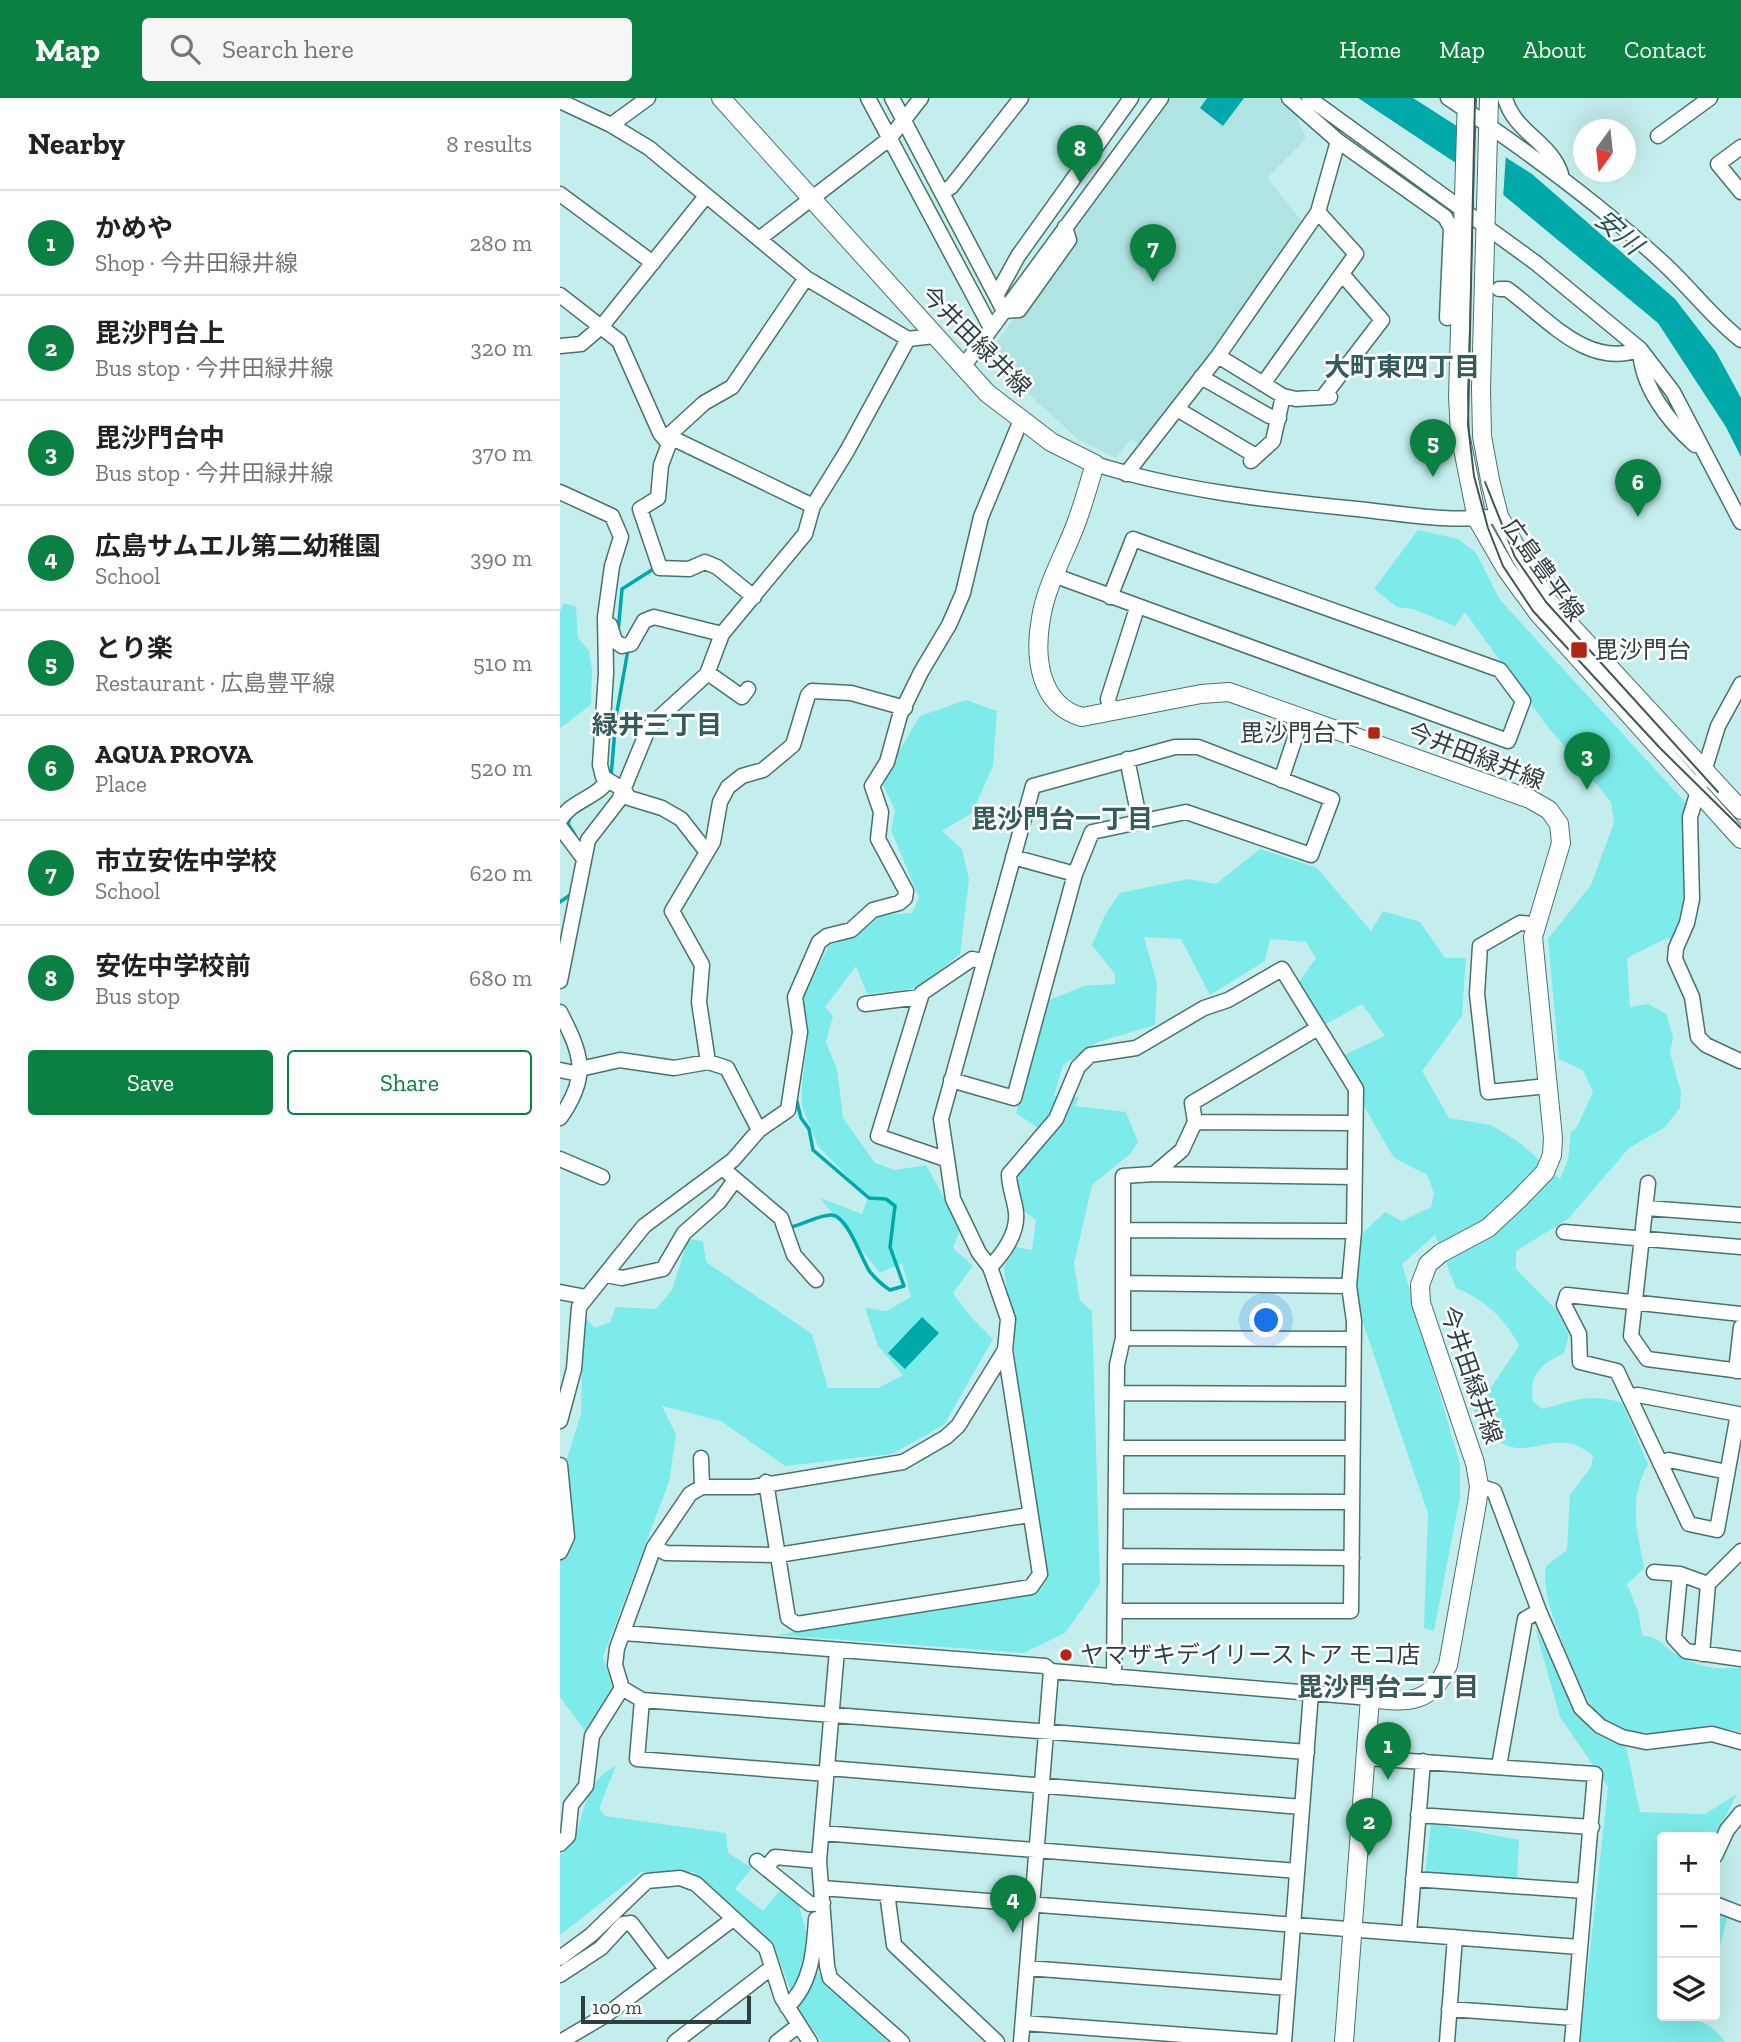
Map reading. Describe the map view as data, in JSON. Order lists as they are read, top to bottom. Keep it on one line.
{"streets":{"main road":["今井田緑井線","広島豊平線"]},"districts":["大町東四丁目","緑井三丁目","毘沙門台一丁目","毘沙門台二丁目"],"water":["安川"],"places":{"transit":["毘沙門台","毘沙門台下"],"other":["ヤマザキデイリーストア モコ店"]},"scale_bar":"100 m","north":"bottom","page":{"header":"Map","search":"Search here","nav":["Home","Map","About","Contact"],"heading":["Nearby","8 results"],"pins":["8","7","5","6","3","1","2","4"],"list":[{"mark":"1","name":"かめや","note":"Shop · 今井田緑井線","value":"280 m"},{"mark":"2","name":"毘沙門台上","note":"Bus stop · 今井田緑井線","value":"320 m"},{"mark":"3","name":"毘沙門台中","note":"Bus stop · 今井田緑井線","value":"370 m"},{"mark":"4","name":"広島サムエル第二幼稚園","note":"School","value":"390 m"},{"mark":"5","name":"とり楽","note":"Restaurant · 広島豊平線","value":"510 m"},{"mark":"6","name":"AQUA PROVA","note":"Place","value":"520 m"},{"mark":"7","name":"市立安佐中学校","note":"School","value":"620 m"},{"mark":"8","name":"安佐中学校前","note":"Bus stop","value":"680 m"}],"buttons":["Save","Share"],"map_buttons":["+","−"],"scale":"100 m"}}
